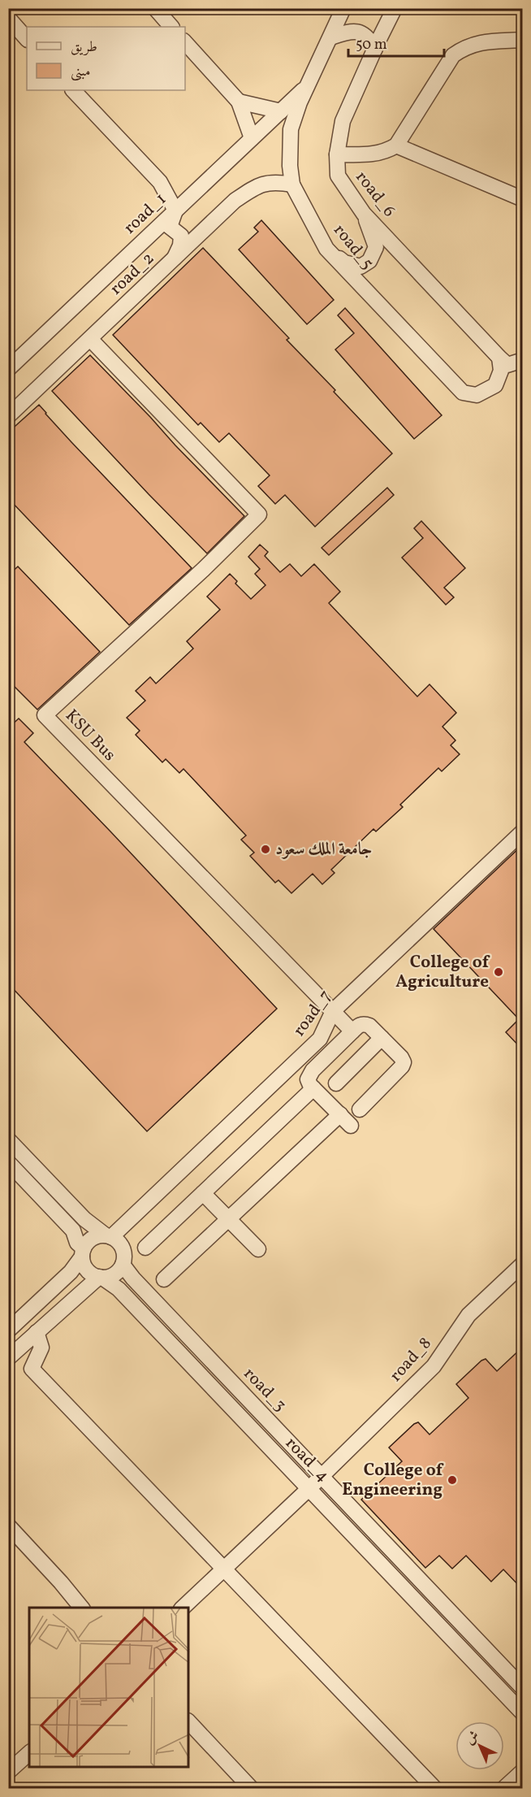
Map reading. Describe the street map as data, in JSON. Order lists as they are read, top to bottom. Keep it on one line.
{"streets":{"street":["road_6","road_1","road_5","road_2","KSU Bus","road_7","road_8","road_3","road_4"]},"crossings":[["road_6","road_5"],["road_1","road_5"],["road_5","road_2"],["road_2","KSU Bus"],["KSU Bus","road_7"],["road_7","road_3"],["road_7","road_4"],["road_8","road_3"],["road_8","road_4"],["road_3","road_4"]],"places":["جامعة الملك سعود","College of Agriculture","College of Engineering"],"legend":["طريق","مبنى"],"scale_bar":"50 m","north":"top left"}
